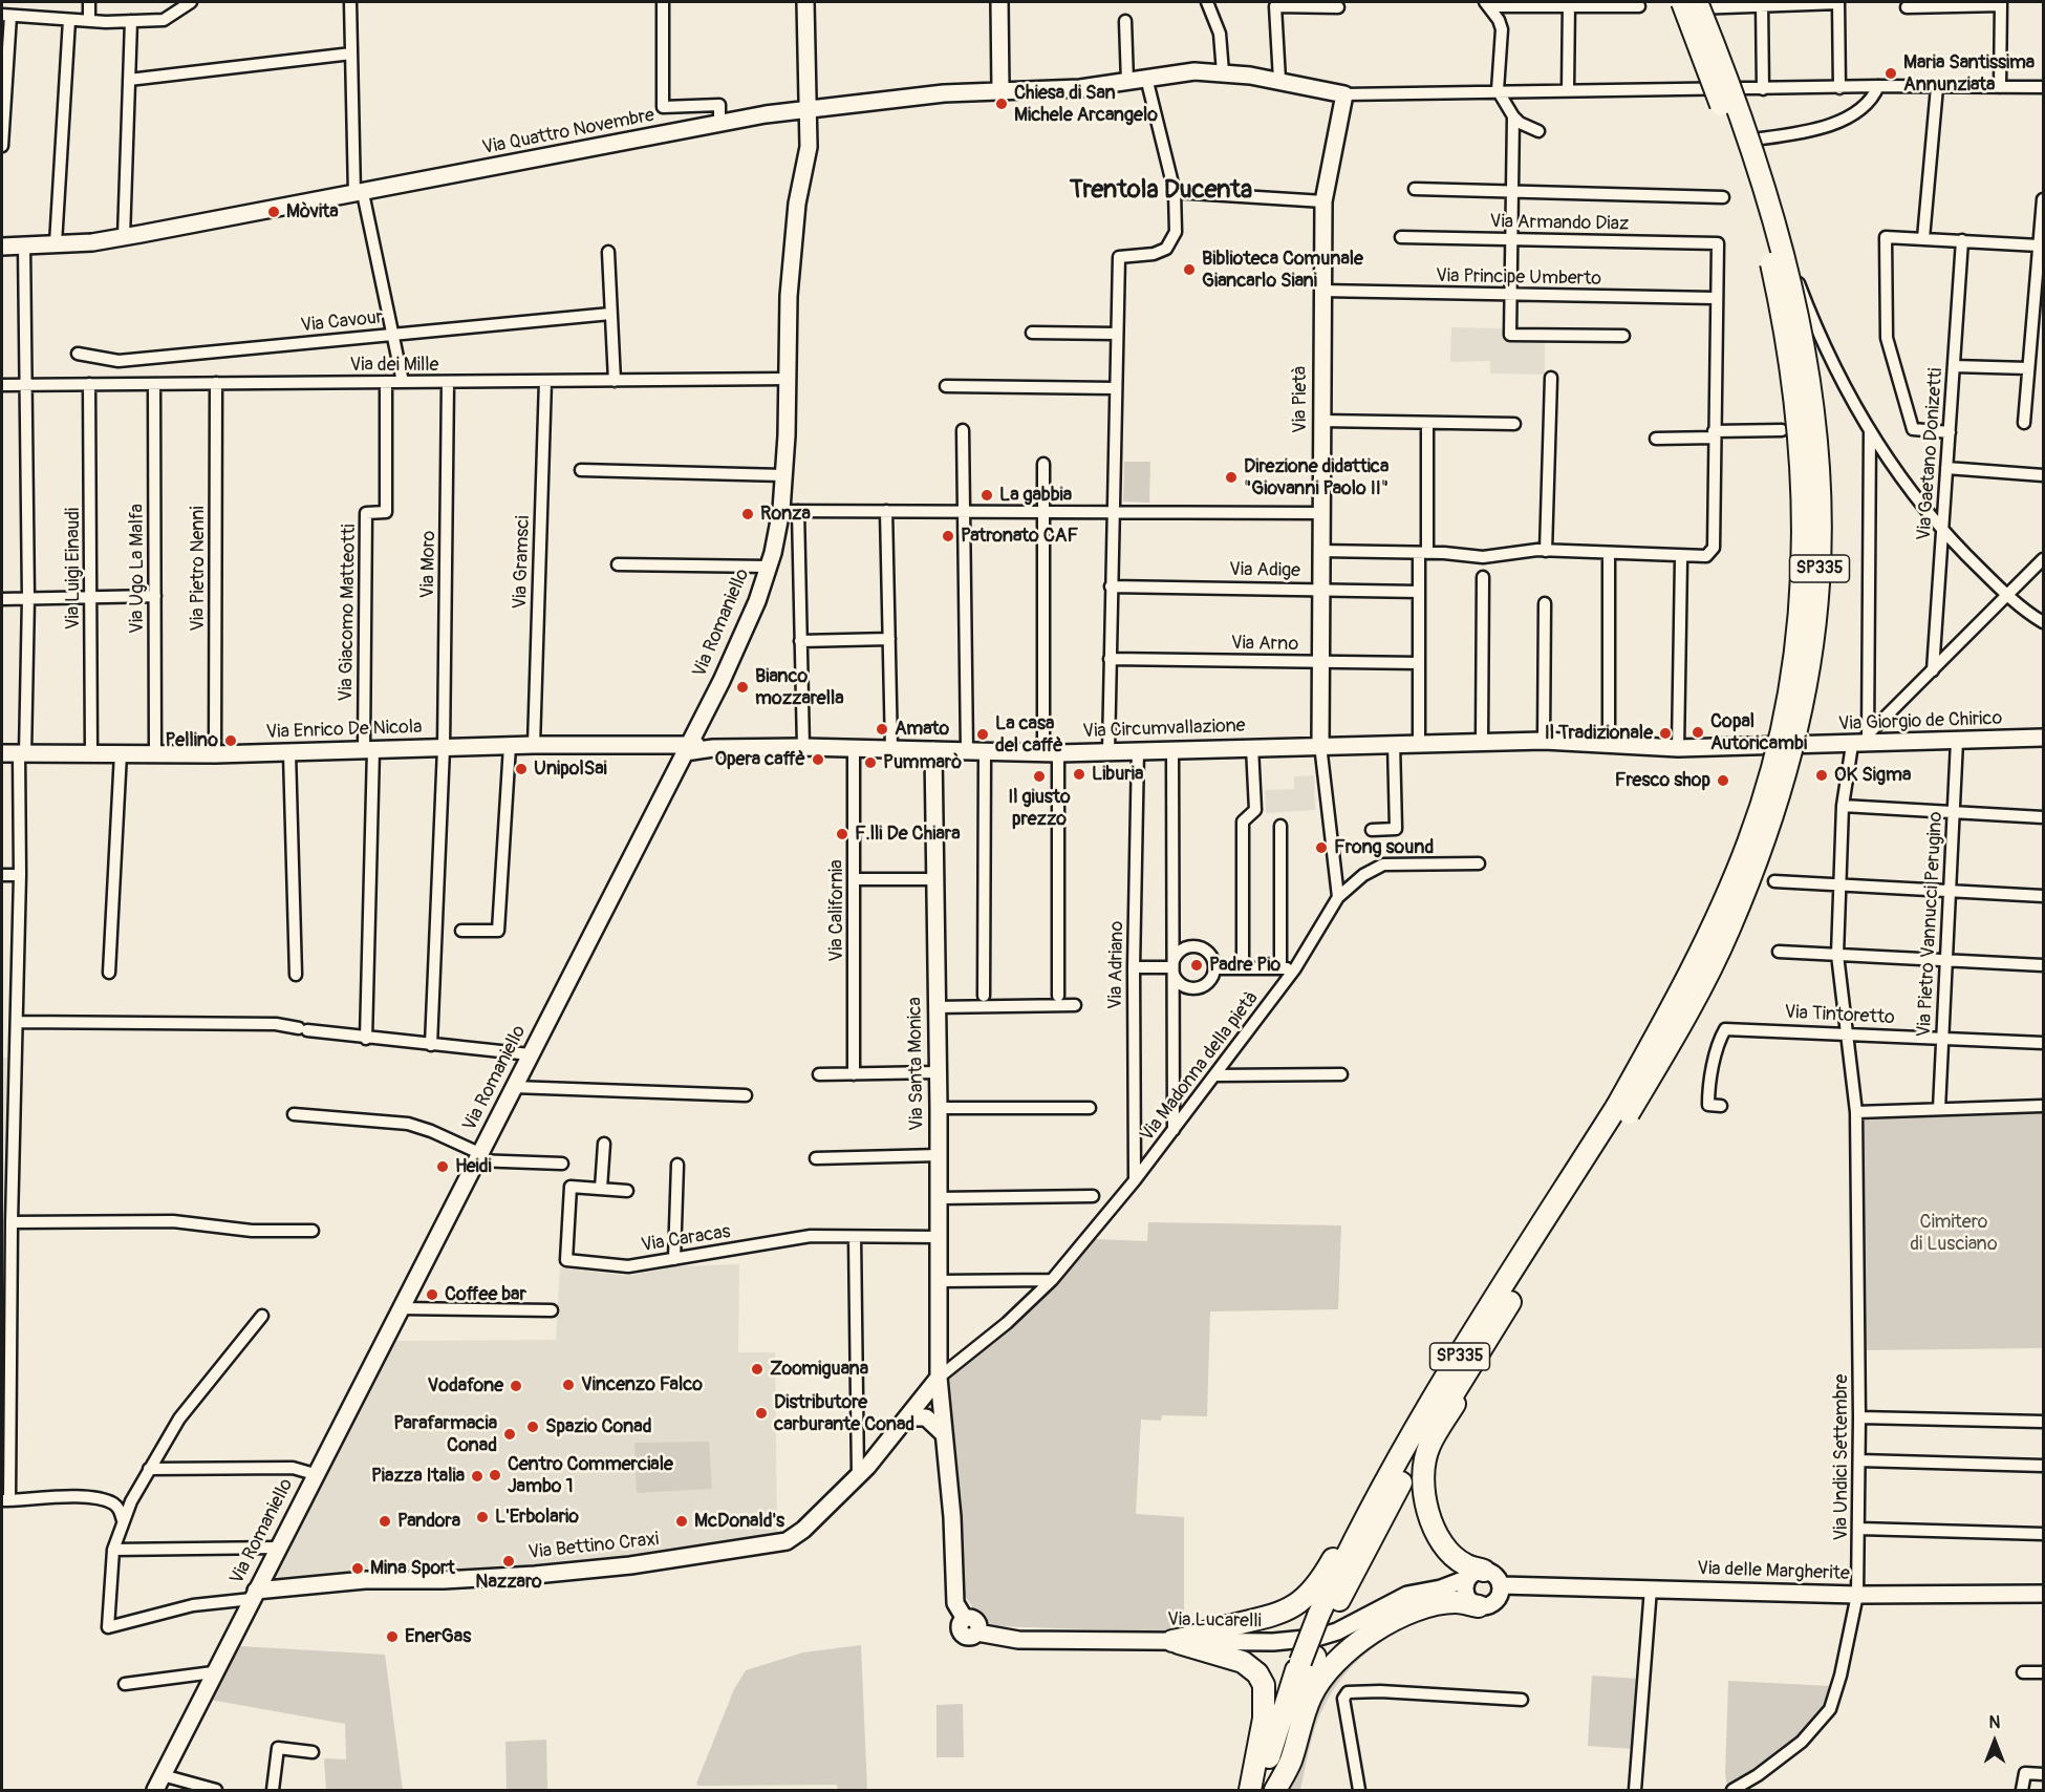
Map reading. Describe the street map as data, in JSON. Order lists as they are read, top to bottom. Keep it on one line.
{"streets":{"highway":["SP335"],"street":["Via Quattro Novembre","Via Armando Diaz","Via Principe Umberto","Via Cavour","Via dei Mille","Via Pietà","Via Gaetano Donizetti","Via Gramsci","Via Moro","Via Luigi Einaudi","Via Ugo La Malfa","Via Pietro Nenni","Via Adige","Via Giacomo Matteotti","Via Romaniello","Via Arno","Via Giorgio de Chirico","Via Circumvallazione","Via Enrico De Nicola","Via California","Via Pietro Vannucci Perugino","Via Adriano","Via Tintoretto","Via Santa Monica","Via Madonna della pietà","Via Caracas","Via Undici Settembre","Via Bettino Craxi","Via delle Margherite","Via Lucarelli"]},"crossings":[["Via Quattro Novembre","Via Pietà"],["Via Quattro Novembre","Via Romaniello"],["Via Armando Diaz","Via Principe Umberto"],["Via Principe Umberto","Via Pietà"],["Via dei Mille","Via Gramsci"],["Via dei Mille","Via Moro"],["Via dei Mille","Via Luigi Einaudi"],["Via dei Mille","Via Ugo La Malfa"],["Via dei Mille","Via Pietro Nenni"],["Via dei Mille","Via Giacomo Matteotti"],["Via dei Mille","Via Romaniello"],["Via Pietà","Via Adige"],["Via Pietà","Via Arno"],["Via Pietà","Via Circumvallazione"],["Via Gramsci","Via Enrico De Nicola"],["Via Moro","Via Enrico De Nicola"],["Via Luigi Einaudi","Via Enrico De Nicola"],["Via Ugo La Malfa","Via Enrico De Nicola"],["Via Pietro Nenni","Via Enrico De Nicola"],["Via Giacomo Matteotti","Via Enrico De Nicola"],["Via Romaniello","Via Circumvallazione"],["Via Romaniello","Via Enrico De Nicola"],["Via Romaniello","Via Bettino Craxi"],["Via Giorgio de Chirico","Via Pietro Vannucci Perugino"],["Via Giorgio de Chirico","Via Undici Settembre"],["Via Circumvallazione","Via Enrico De Nicola"],["Via Circumvallazione","Via California"],["Via Circumvallazione","Via Adriano"],["Via Circumvallazione","Via Santa Monica"],["Via Pietro Vannucci Perugino","Via Tintoretto"],["Via Adriano","Via Madonna della pietà"],["Via Tintoretto","Via Undici Settembre"],["Via Santa Monica","Via Madonna della pietà"],["Via Santa Monica","Via Caracas"],["Via Santa Monica","Via Bettino Craxi"],["Via Santa Monica","Via Lucarelli"],["Via Madonna della pietà","Via Bettino Craxi"],["Via Madonna della pietà","Via Lucarelli"],["Via Undici Settembre","Via delle Margherite"],["Via Bettino Craxi","Via Lucarelli"]],"districts":["Trentola Ducenta"],"parks":["Cimitero di Lusciano"],"places":["Maria Santissima Annunziata","Chiesa di San Michele Arcangelo","Mòvita","Biblioteca Comunale Giancarlo Siani","Direzione didattica \"Giovanni Paolo II\"","La gabbia","Ronza","Patronato CAF","Bianco mozzarella","Amato","Copal Autoricambi","Il Tradizionale","La casa del caffè","Pellino","Opera caffè","Pummarò","UnipolSai","Liburia","OK Sigma","Il giusto prezzo","Fresco shop","F.lli De Chiara","Frong sound","Padre Pio","Heidi","Coffee bar","Zoomiguana","Vincenzo Falco","Vodafone","Distributore carburante Conad","Spazio Conad","Parafarmacia Conad","Centro Commerciale Jambo 1","Piazza Italia","L'Erbolario","Pandora","McDonald's","Nazzaro","Mina Sport","EnerGas"],"north":"top"}
